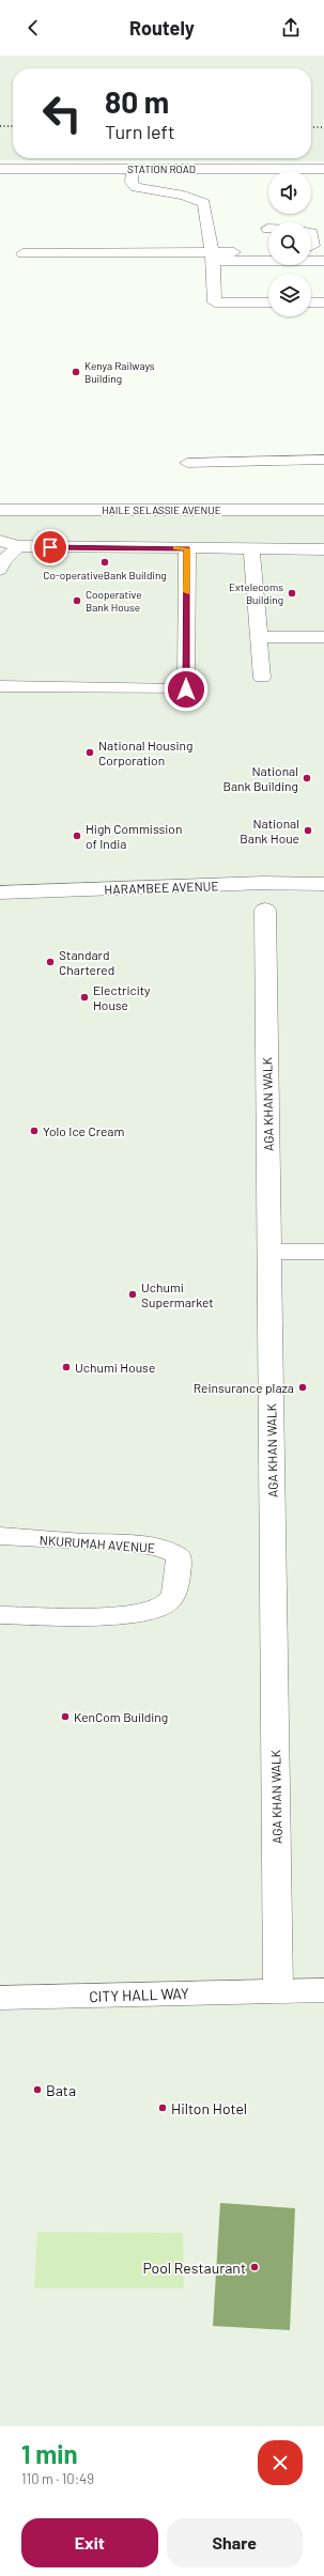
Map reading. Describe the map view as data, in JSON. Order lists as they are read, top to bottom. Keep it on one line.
{"streets":{"street":["STATION ROAD","HAILE SELASSIE AVENUE","HARAMBEE AVENUE","AGA KHAN WALK","CITY HALL WAY"],"lane":["NKURUMAH AVENUE"]},"crossings":[["AGA KHAN WALK","CITY HALL WAY"]],"places":["Kenya Railways Building","Co-operativeBank Building","Extelecoms Building","Cooperative Bank House","National Housing Corporation","National Bank Building","National Bank Houe","High Commission of India","Standard Chartered","Electricity House","Yolo Ice Cream","Uchumi Supermarket","Uchumi House","Reinsurance plaza","KenCom Building","Bata","Hilton Hotel","Pool Restaurant"],"page":{"header":"Routely","turn":["80 m","Turn left"],"heading":["1 min","110 m · 10:49"],"buttons":["Exit","Share"]}}
